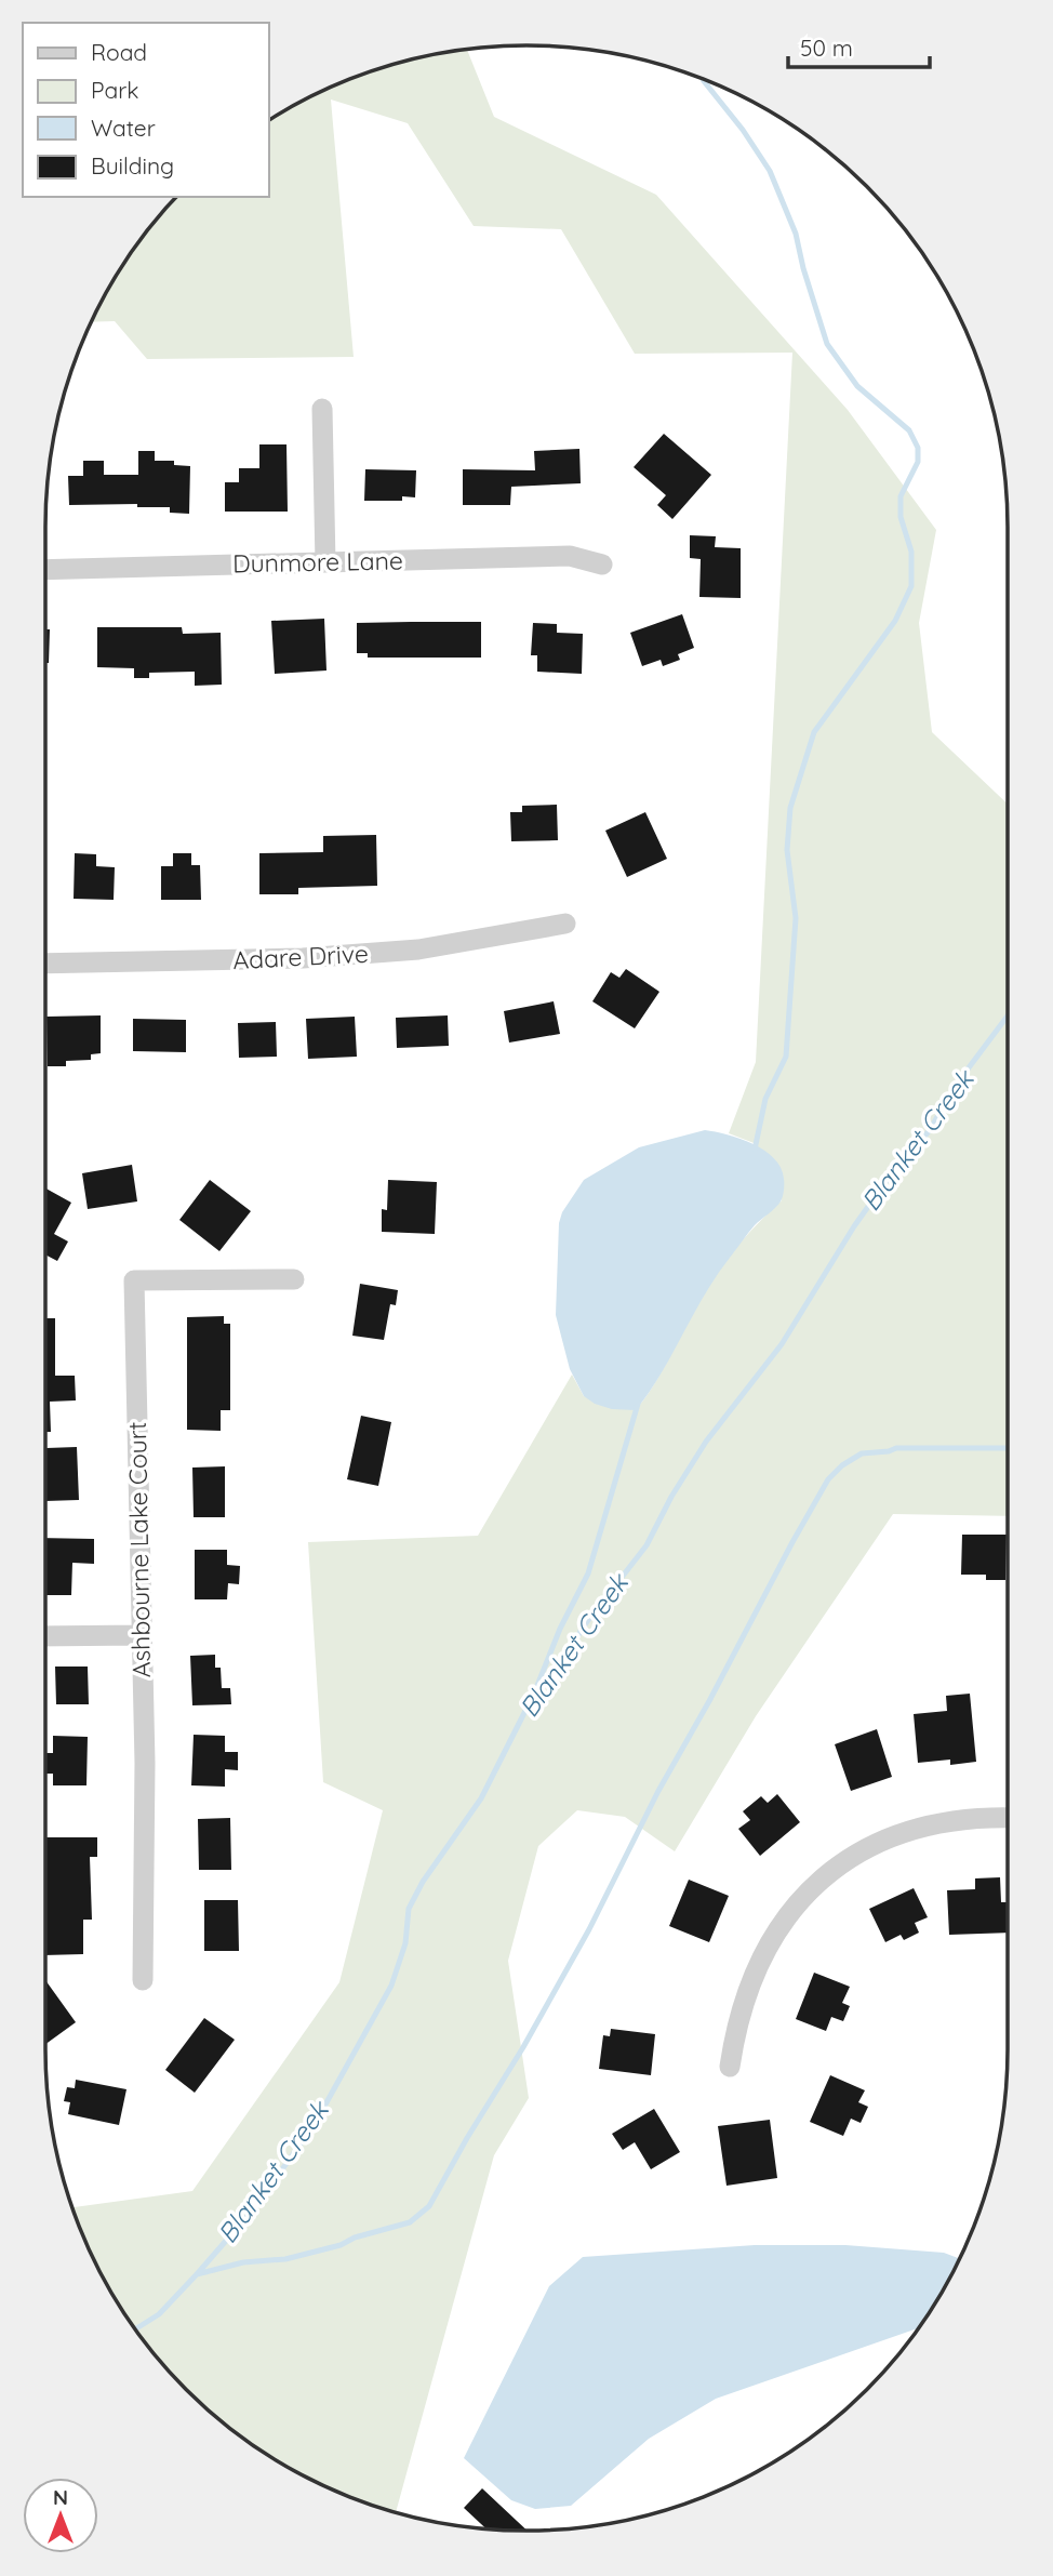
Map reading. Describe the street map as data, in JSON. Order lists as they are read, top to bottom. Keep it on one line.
{"streets":{"street":["Dunmore Lane","Adare Drive","Ashbourne Lake Court"]},"water":["Blanket Creek"],"legend":["Road","Park","Water","Building"],"scale_bar":"50 m","north":"top"}
